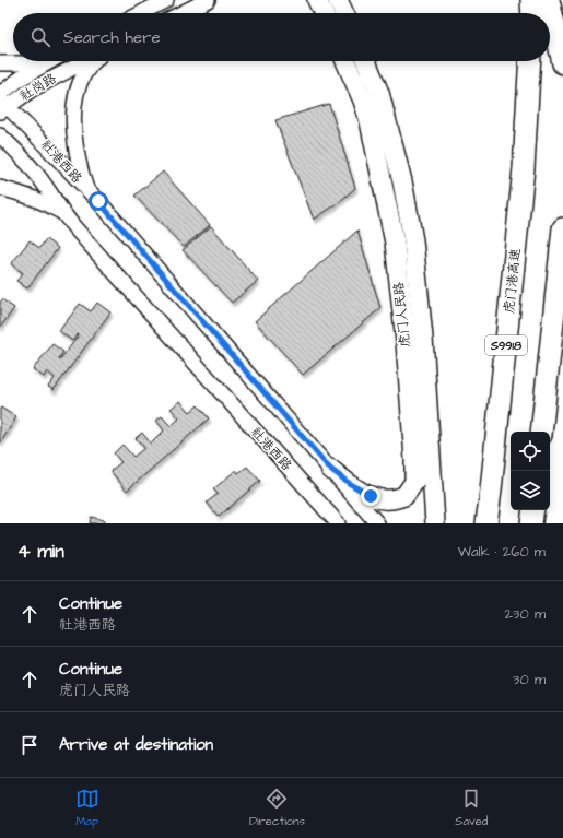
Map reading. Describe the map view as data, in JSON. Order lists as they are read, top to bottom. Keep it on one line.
{"streets":{"highway":["虎门港高速","S9918"],"main road":["虎门人民路"],"street":["社岗路","社港西路"]},"crossings":[["社岗路","社港西路"],["社港西路","虎门人民路"]],"page":{"search":"Search here","heading":["4 min","Walk · 260 m"],"list":[["Continue","社港西路","230 m"],["Continue","虎门人民路","30 m"],"Arrive at destination"],"nav":["Map","Directions","Saved"]}}
